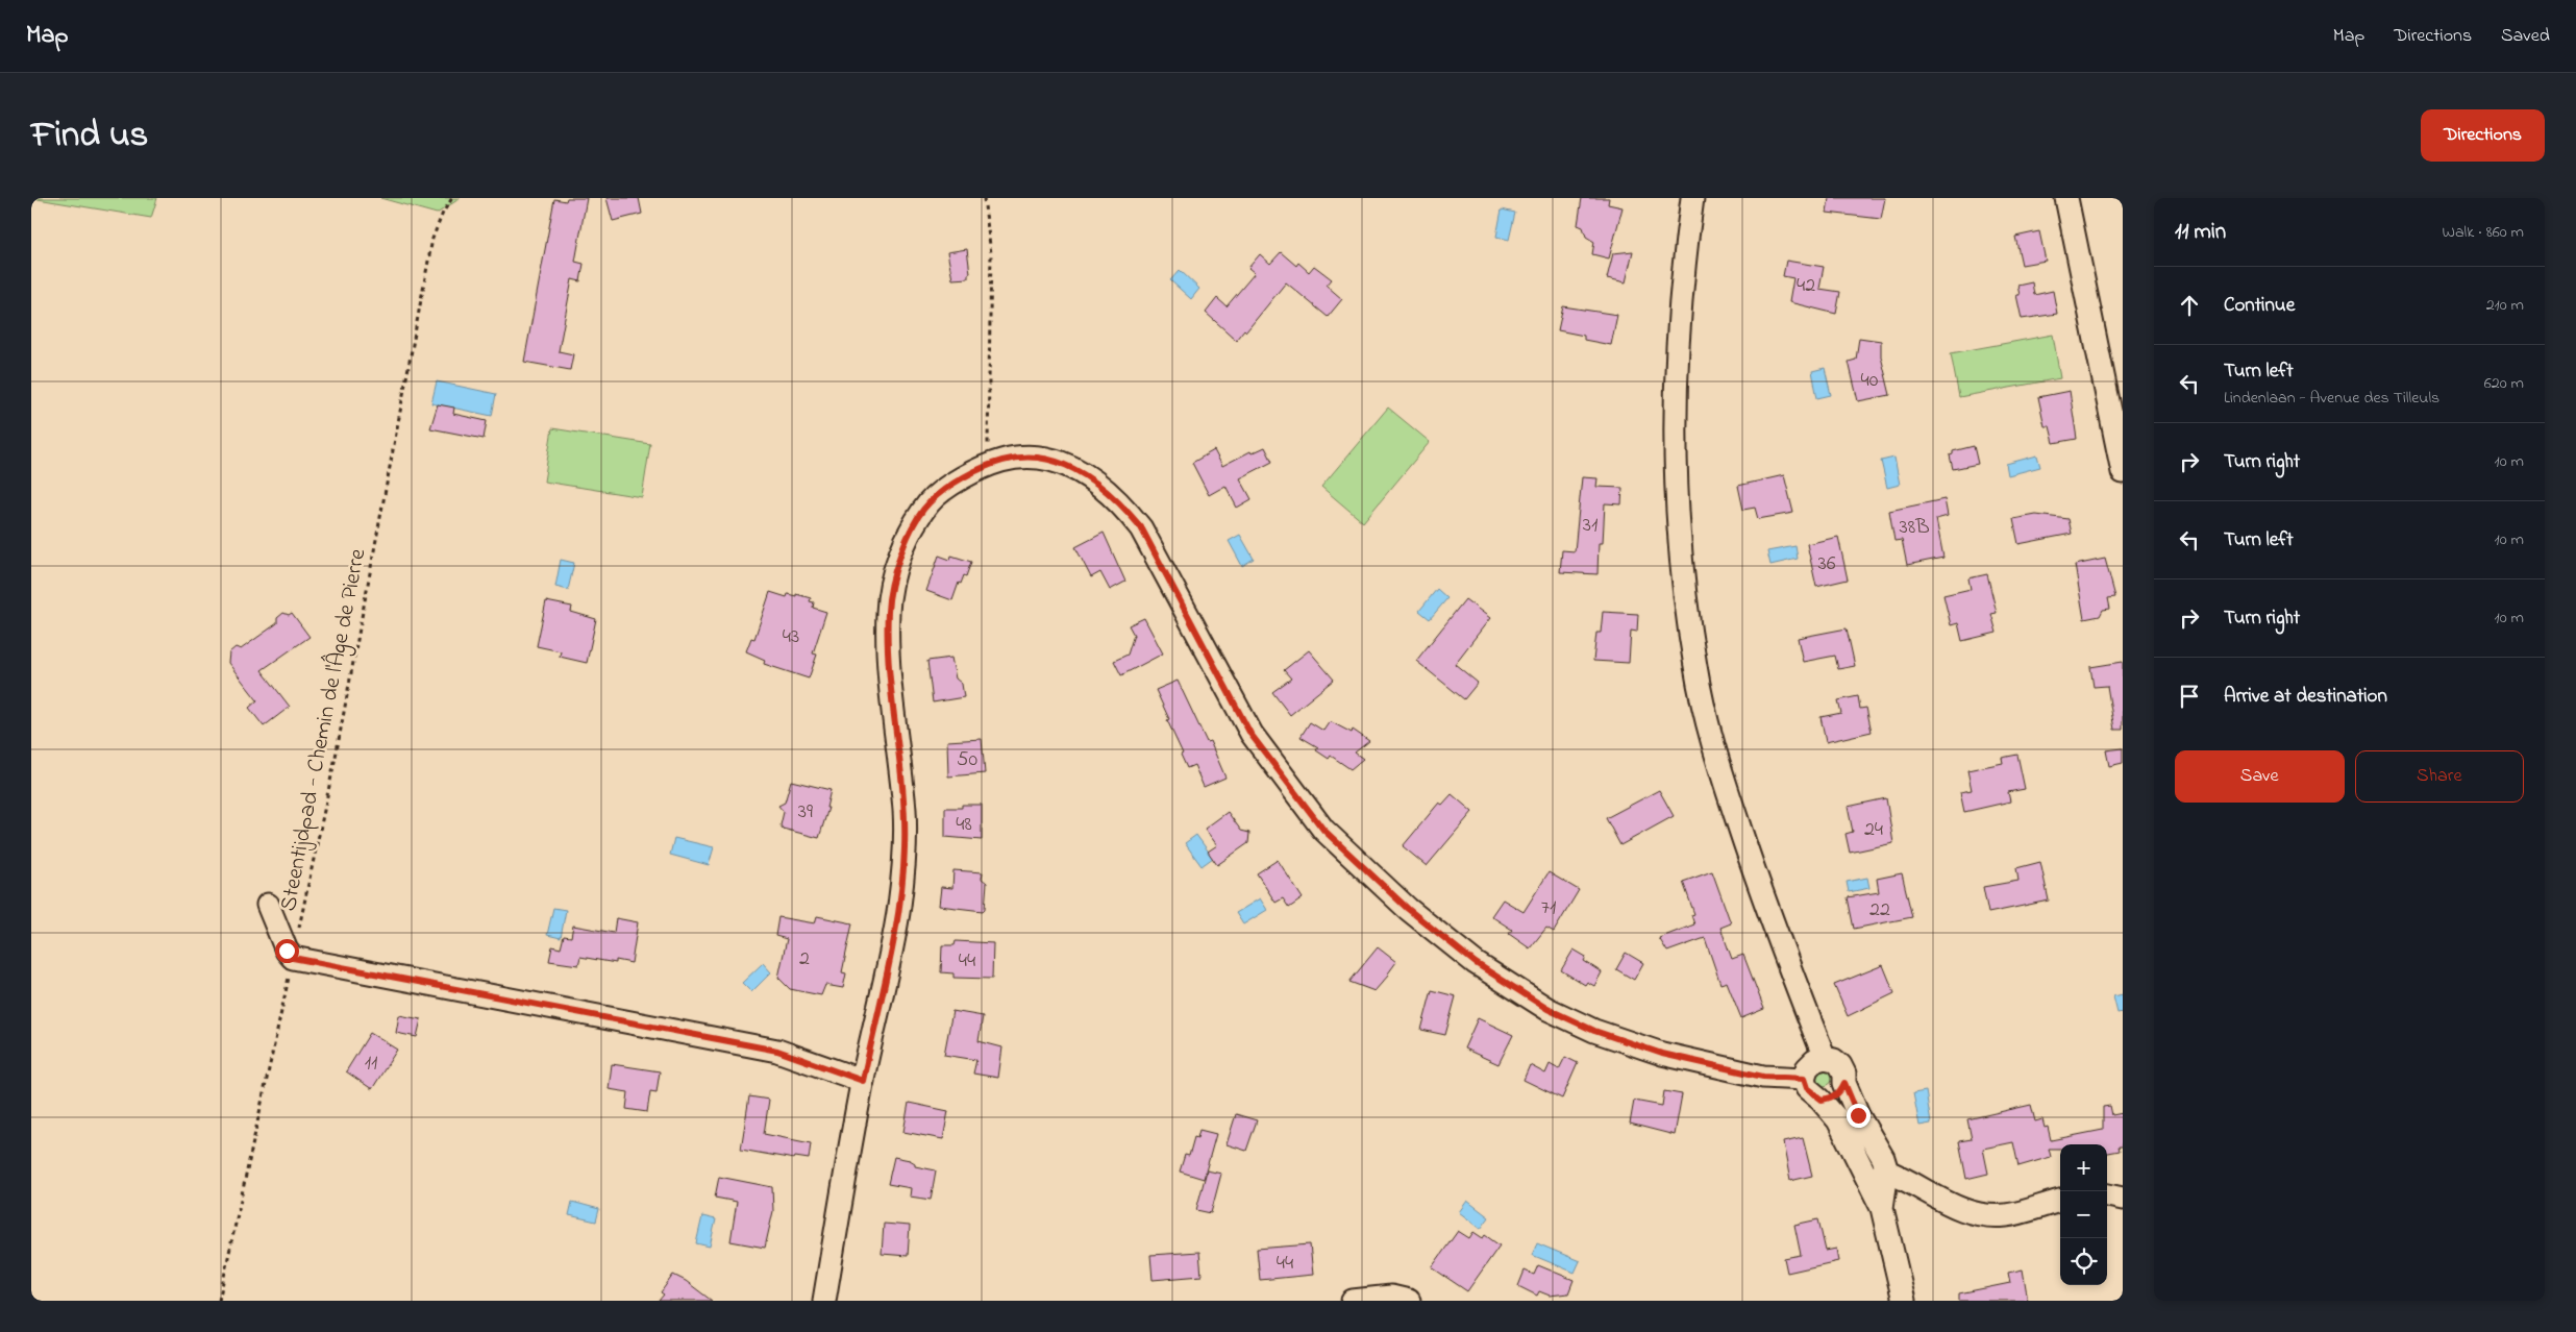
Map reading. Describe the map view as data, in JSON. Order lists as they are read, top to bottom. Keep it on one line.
{"streets":{"path":["Steentijdpad - Chemin de l'Âge de Pierre"]},"house_numbers":["42","40","31","38B","36","43","50","39","48","24","71","22","2","44","11","44"],"page":{"header":"Map","nav":["Map","Directions","Saved"],"title":"Find us","buttons":["Directions",["Save","Share"]],"heading":["11 min","Walk · 860 m"],"list":[["Continue","210 m"],["Turn left","Lindenlaan - Avenue des Tilleuls","620 m"],["Turn right","10 m"],["Turn left","10 m"],["Turn right","10 m"],"Arrive at destination"],"map_buttons":["+","−"]}}
